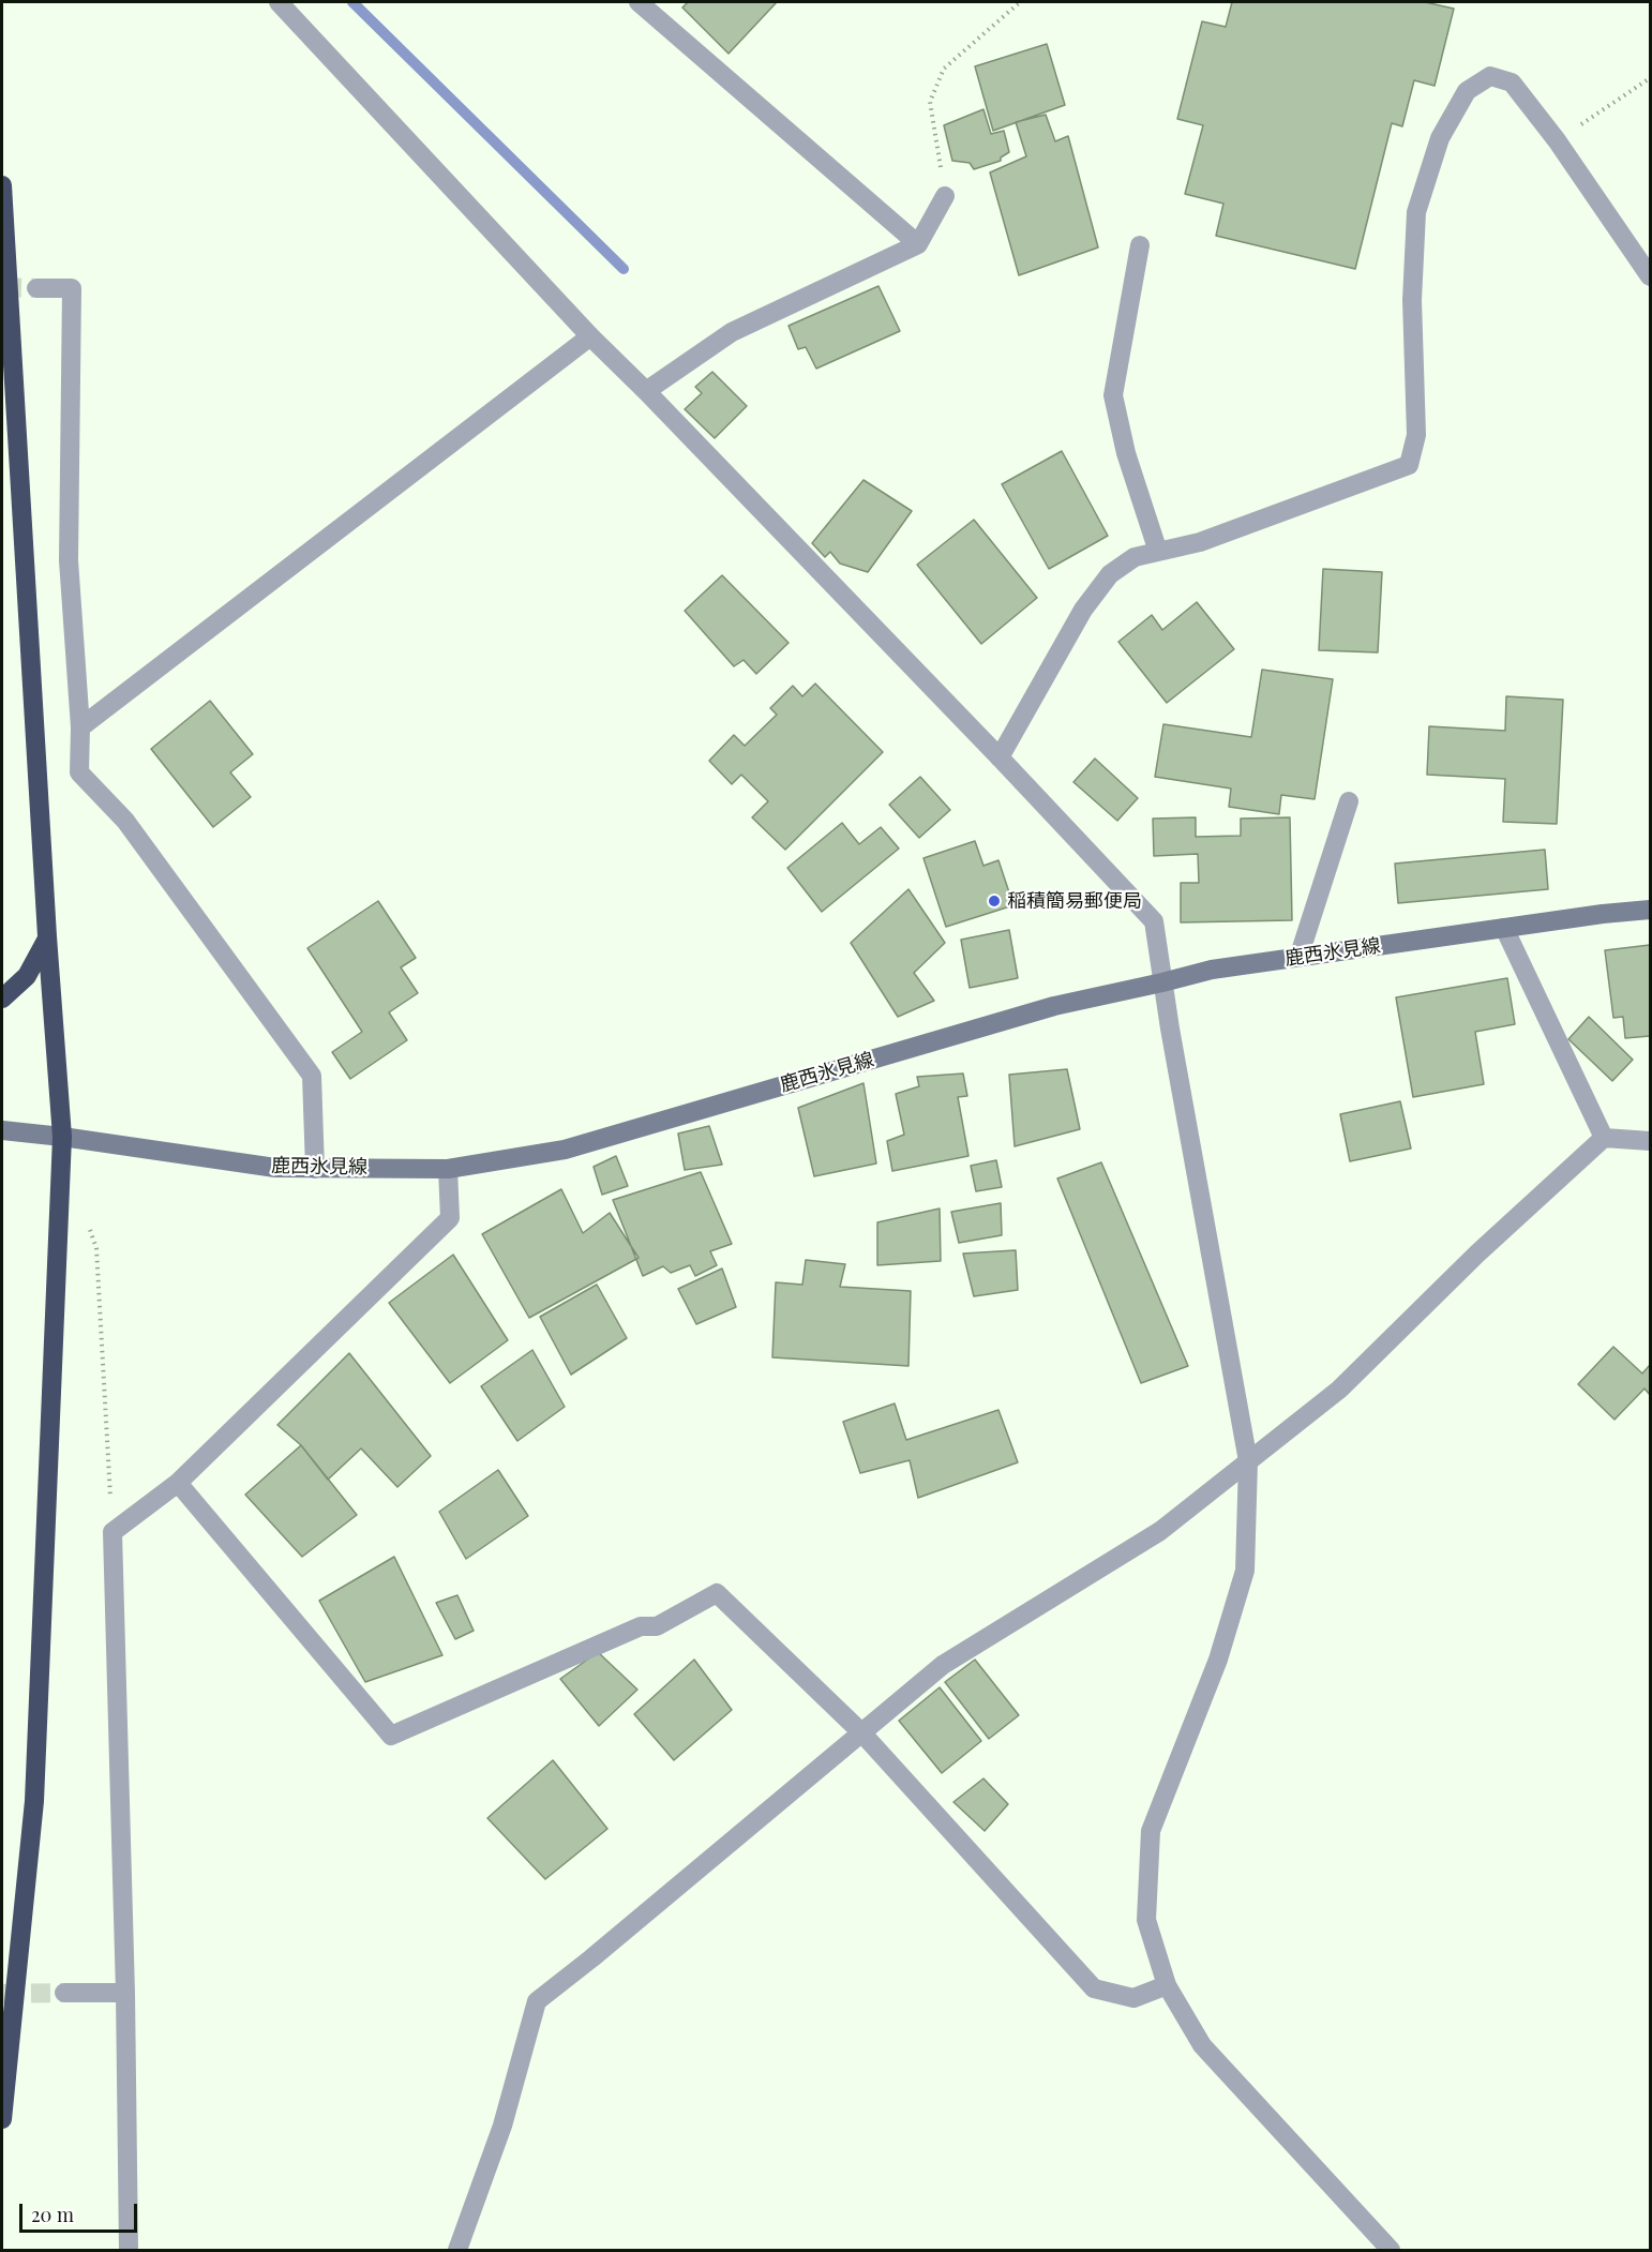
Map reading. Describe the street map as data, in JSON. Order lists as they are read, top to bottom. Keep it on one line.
{"streets":{"main road":["鹿西氷見線"]},"places":["稲積簡易郵便局"],"scale_bar":"20 m"}
